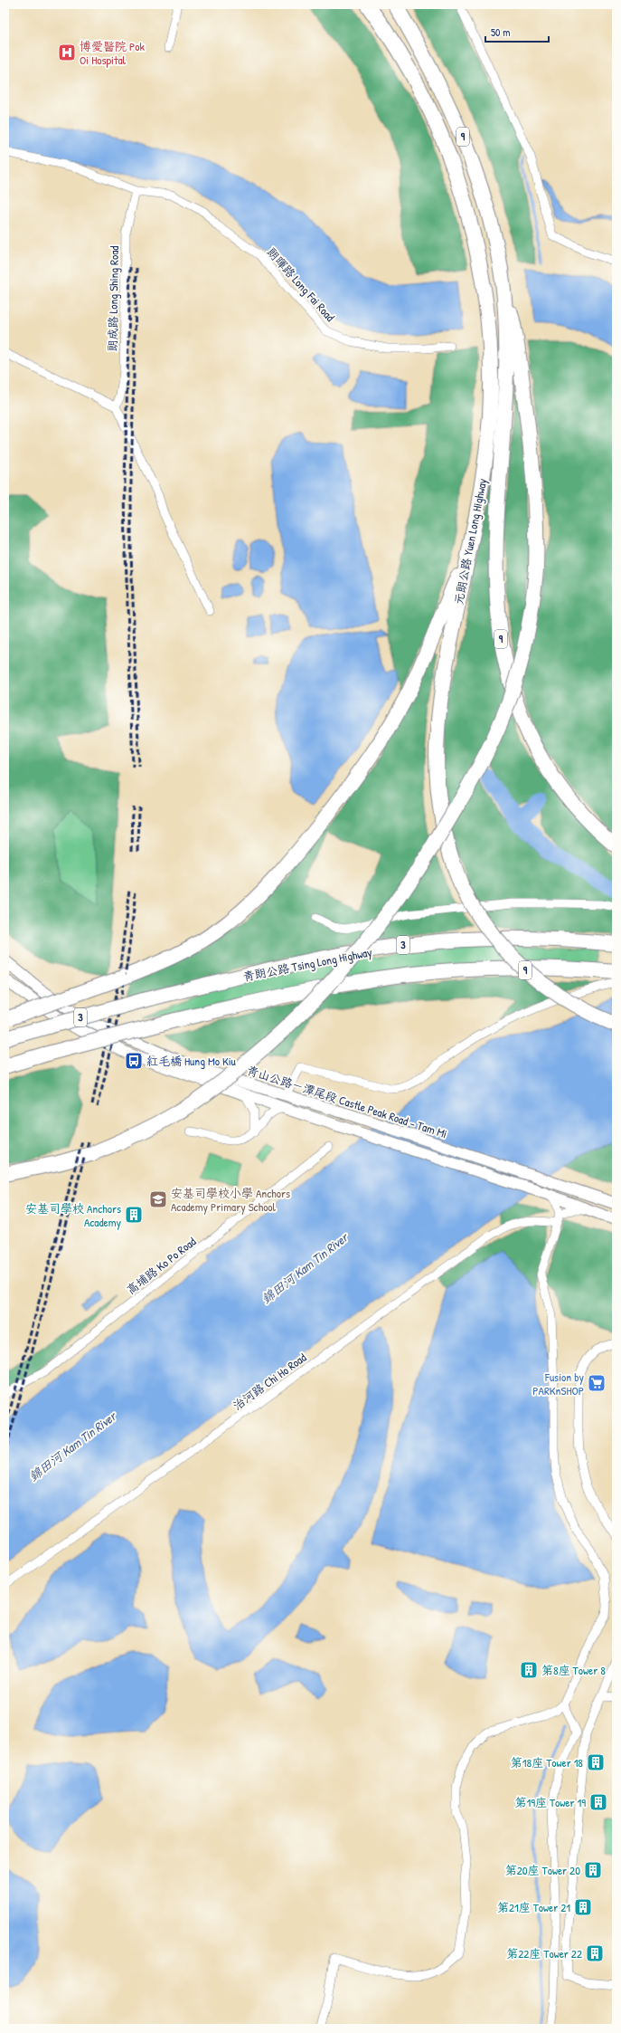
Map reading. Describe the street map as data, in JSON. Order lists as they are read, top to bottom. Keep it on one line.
{"streets":{"highway":["9","元朗公路 Yuen Long Highway","3","青朗公路 Tsing Long Highway"],"main road":["青山公路－潭尾段 Castle Peak Road – Tam Mi"],"street":["朗暉路 Long Fai Road","朗成路 Long Shing Road","高埔路 Ko Po Road","治河路 Chi Ho Road"]},"crossings":[["朗暉路 Long Fai Road","朗成路 Long Shing Road"]],"water":["錦田河 Kam Tin River"],"places":{"hospital":["博愛醫院 Pok Oi Hospital"],"bus stop":["紅毛橋 Hung Mo Kiu"],"school or university":["安基司學校小學 Anchors Academy Primary School"],"building":["安基司學校 Anchors Academy","第8座 Tower 8","第18座 Tower 18","第19座 Tower 19","第20座 Tower 20","第21座 Tower 21","第22座 Tower 22"],"supermarket":["Fusion by PARKnSHOP"]},"scale_bar":"50 m"}
